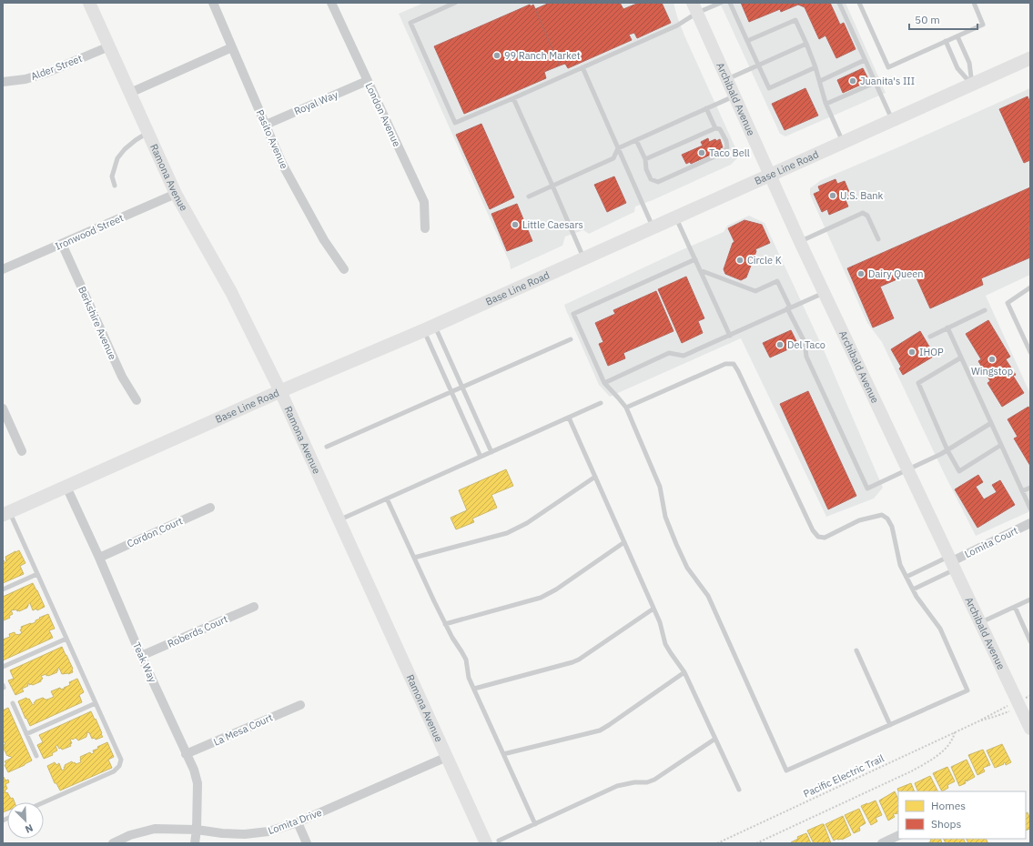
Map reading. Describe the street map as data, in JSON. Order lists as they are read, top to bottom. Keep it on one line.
{"streets":{"main road":["Base Line Road"],"street":["Alder Street","Archibald Avenue","Royal Way","London Avenue","Pasito Avenue","Ramona Avenue","Ironwood Street","Berkshire Avenue","Cordon Court","Lomita Court","Roberds Court","Teak Way","La Mesa Court","Lomita Drive"],"path":["Pacific Electric Trail"]},"crossings":[["Alder Street","Ramona Avenue"],["Archibald Avenue","Base Line Road"],["Archibald Avenue","Lomita Court"],["Archibald Avenue","Pacific Electric Trail"],["Royal Way","London Avenue"],["Royal Way","Pasito Avenue"],["Base Line Road","Ramona Avenue"],["Base Line Road","Teak Way"],["Ramona Avenue","Ironwood Street"],["Ramona Avenue","Lomita Drive"],["Ironwood Street","Berkshire Avenue"],["Cordon Court","Teak Way"],["Roberds Court","Teak Way"],["Teak Way","La Mesa Court"],["Teak Way","Lomita Drive"]],"places":["99 Ranch Market","Juanita's III","Taco Bell","U.S. Bank","Little Caesars","Circle K","Dairy Queen","Del Taco","IHOP","Wingstop"],"legend":["Homes","Shops"],"scale_bar":"50 m","north":"bottom right"}
